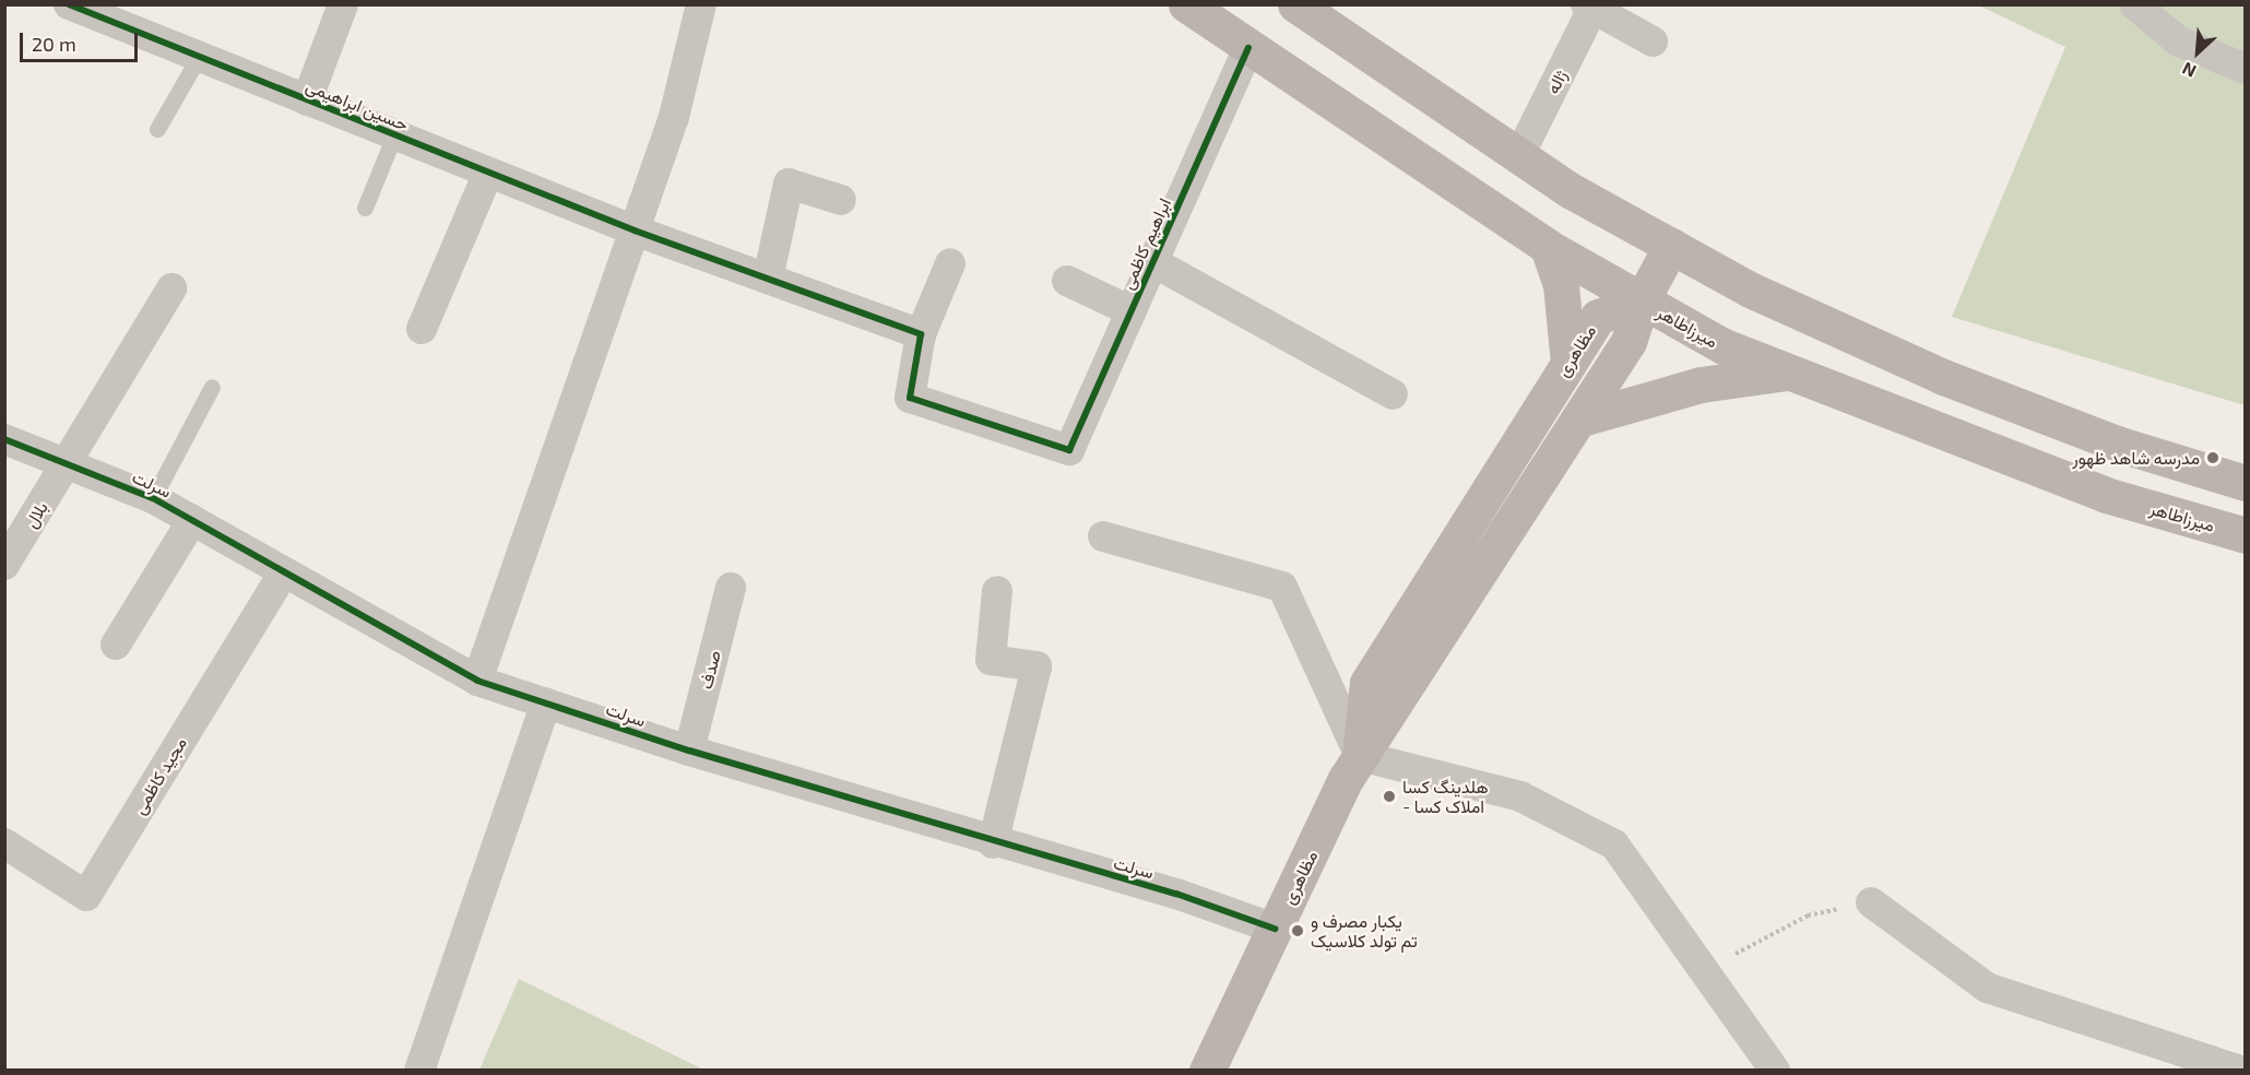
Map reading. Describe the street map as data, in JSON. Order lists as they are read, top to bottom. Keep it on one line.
{"streets":{"main road":["میرزاطاهر","مظاهری"],"street":["ژاله","حسین ابراهیمی","ابراهیم کاظمی","سرلت","بلال","صدف","مجید کاظمی"]},"crossings":[["حسین ابراهیمی","ابراهیم کاظمی"],["ابراهیم کاظمی","میرزاطاهر"],["میرزاطاهر","مظاهری"],["مظاهری","سرلت"],["سرلت","بلال"],["سرلت","صدف"],["سرلت","مجید کاظمی"]],"places":["مدرسه شاهد ظهور","هلدینگ کسا - املاک کسا","یکبار مصرف و تم تولد کلاسیک"],"scale_bar":"20 m","north":"bottom left"}
